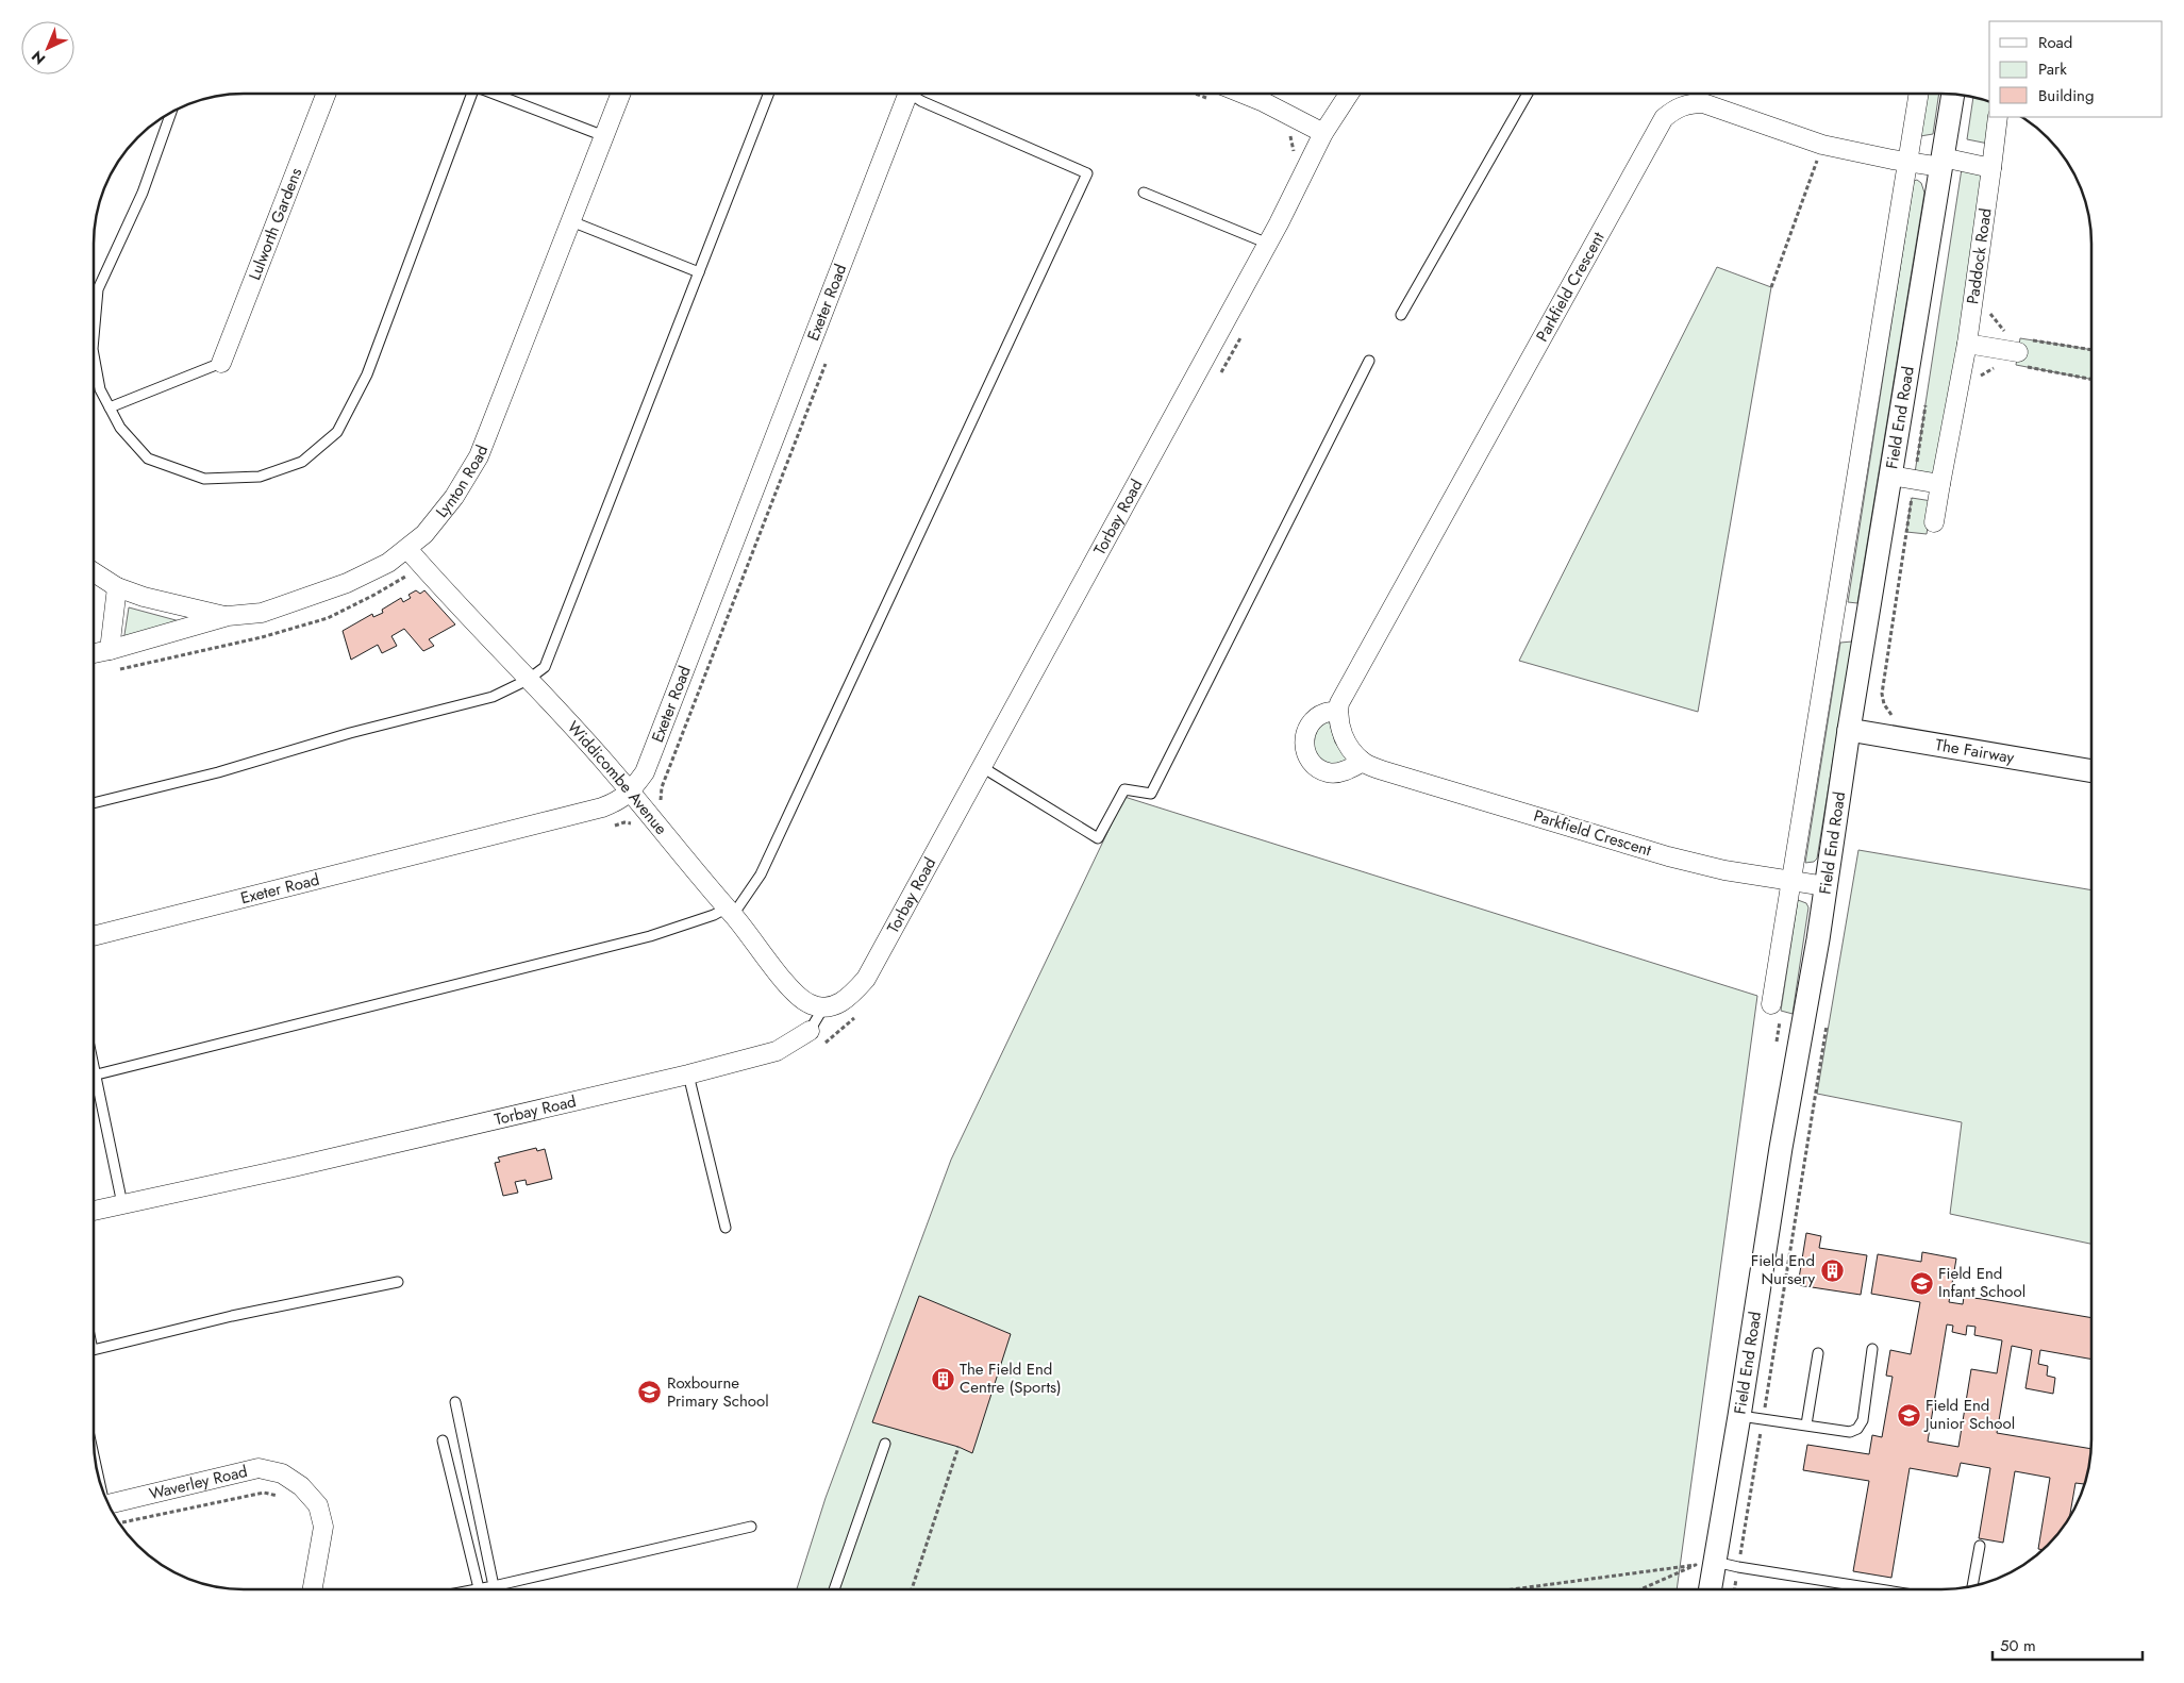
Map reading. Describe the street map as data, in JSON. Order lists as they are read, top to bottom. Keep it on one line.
{"streets":{"street":["Lulworth Gardens","Paddock Road","Parkfield Crescent","Exeter Road","Field End Road","Lynton Road","Torbay Road","The Fairway","Widdicombe Avenue","Waverley Road"]},"crossings":[["Parkfield Crescent","Field End Road"],["Exeter Road","Widdicombe Avenue"],["Field End Road","The Fairway"],["Lynton Road","Widdicombe Avenue"],["Torbay Road","Widdicombe Avenue"]],"places":{"building":["Field End Nursery","The Field End Centre (Sports)"],"school or university":["Field End Infant School","Roxbourne Primary School","Field End Junior School"]},"legend":["Road","Park","Building"],"scale_bar":"50 m","north":"bottom left"}
